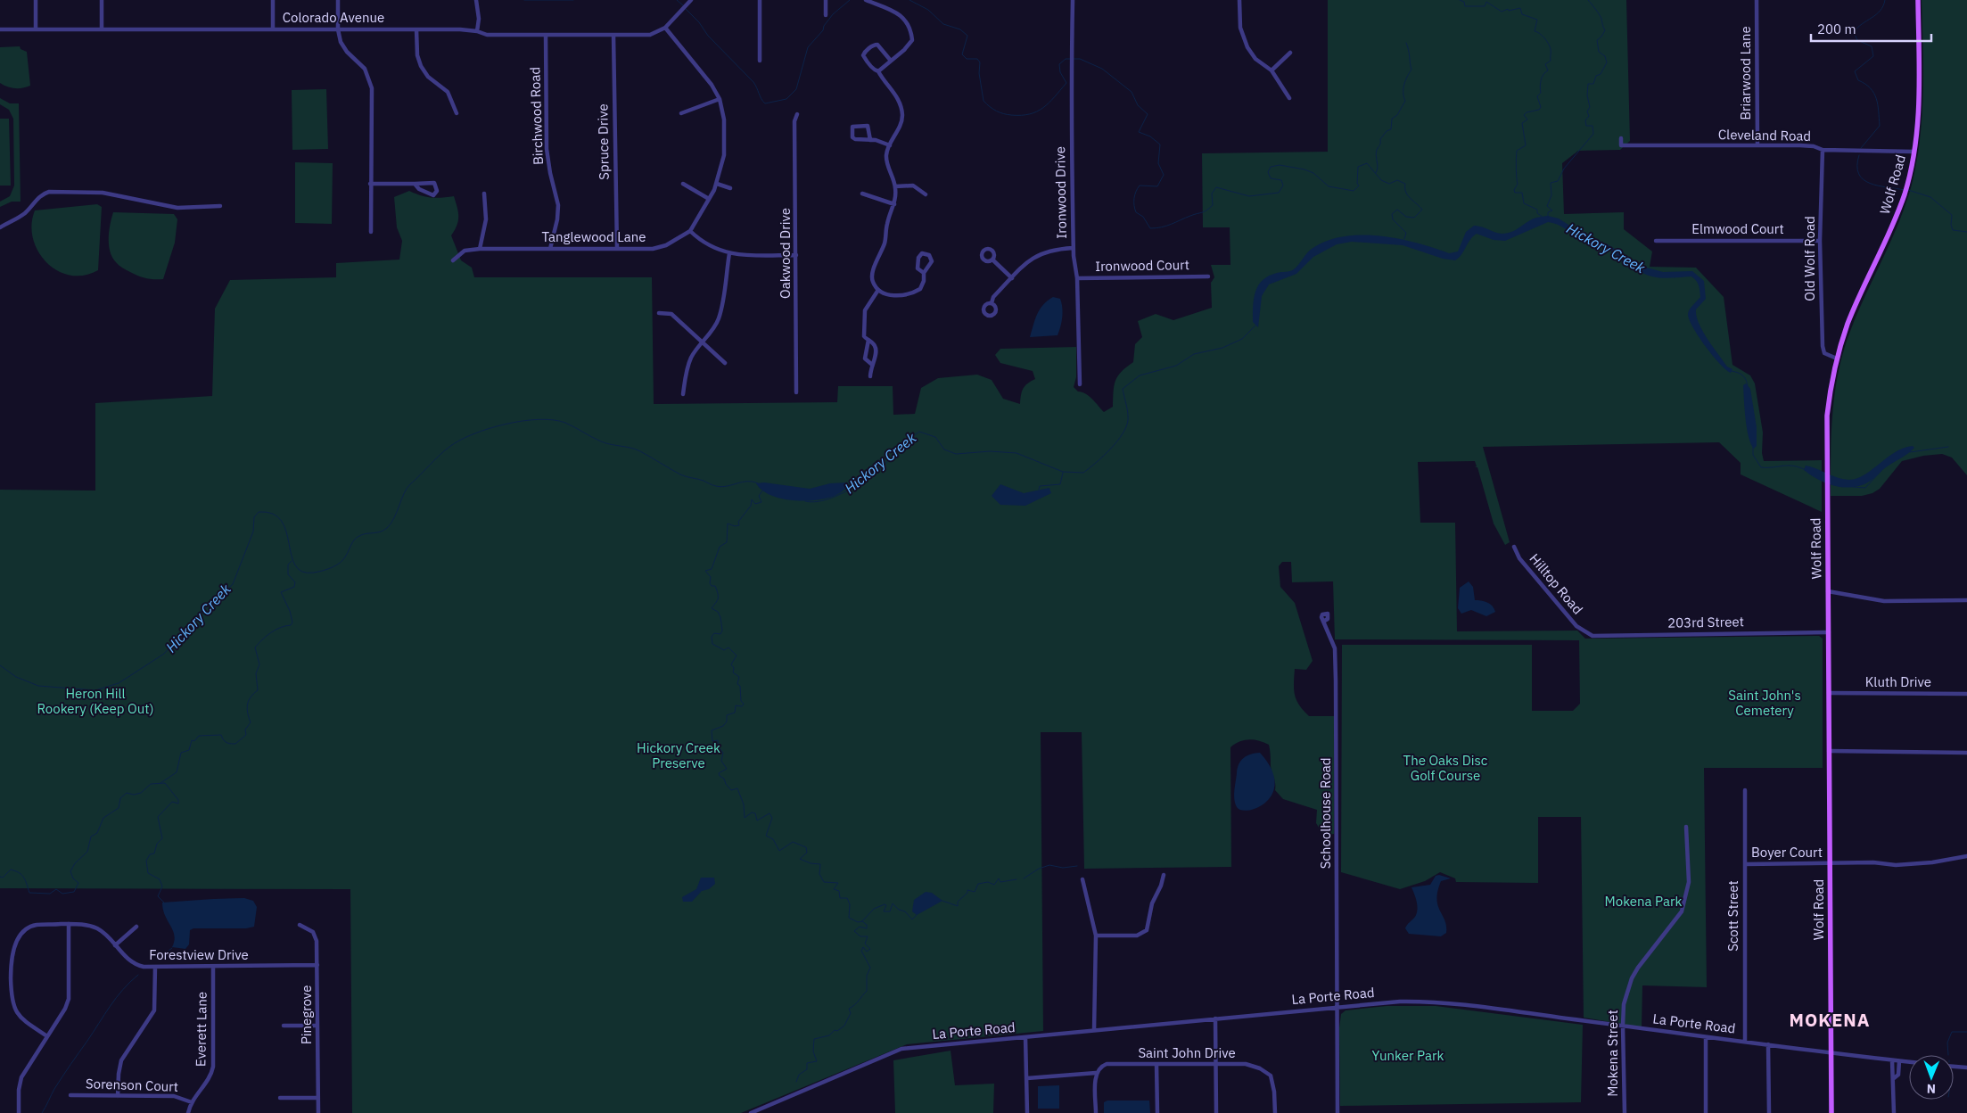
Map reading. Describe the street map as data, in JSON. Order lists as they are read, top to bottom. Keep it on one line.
{"streets":{"main road":["Wolf Road"],"street":["Colorado Avenue","Briarwood Lane","Birchwood Road","Cleveland Road","Spruce Drive","Ironwood Drive","Elmwood Court","Tanglewood Lane","Oakwood Drive","Old Wolf Road","Ironwood Court","Hilltop Road","203rd Street","Kluth Drive","Schoolhouse Road","Boyer Court","Scott Street","Forestview Drive","La Porte Road","Pinegrove","Everett Lane","Saint John Drive","Mokena Street","Sorenson Court"]},"crossings":[["Colorado Avenue","Birchwood Road"],["Colorado Avenue","Spruce Drive"],["Briarwood Lane","Cleveland Road"],["Birchwood Road","Tanglewood Lane"],["Cleveland Road","Wolf Road"],["Cleveland Road","Old Wolf Road"],["Spruce Drive","Tanglewood Lane"],["Wolf Road","Old Wolf Road"],["Wolf Road","203rd Street"],["Wolf Road","Kluth Drive"],["Wolf Road","Boyer Court"],["Wolf Road","La Porte Road"],["Ironwood Drive","Ironwood Court"],["Elmwood Court","Old Wolf Road"],["Hilltop Road","203rd Street"],["Schoolhouse Road","La Porte Road"],["Boyer Court","Scott Street"],["Scott Street","La Porte Road"],["Forestview Drive","Pinegrove"],["Forestview Drive","Everett Lane"],["La Porte Road","Mokena Street"],["Everett Lane","Sorenson Court"]],"districts":["MOKENA"],"water":["Hickory Creek"],"parks":["Heron Hill Rookery (Keep Out)","Saint John's Cemetery","Hickory Creek Preserve","The Oaks Disc Golf Course","Mokena Park","Yunker Park"],"scale_bar":"200 m","north":"bottom"}
